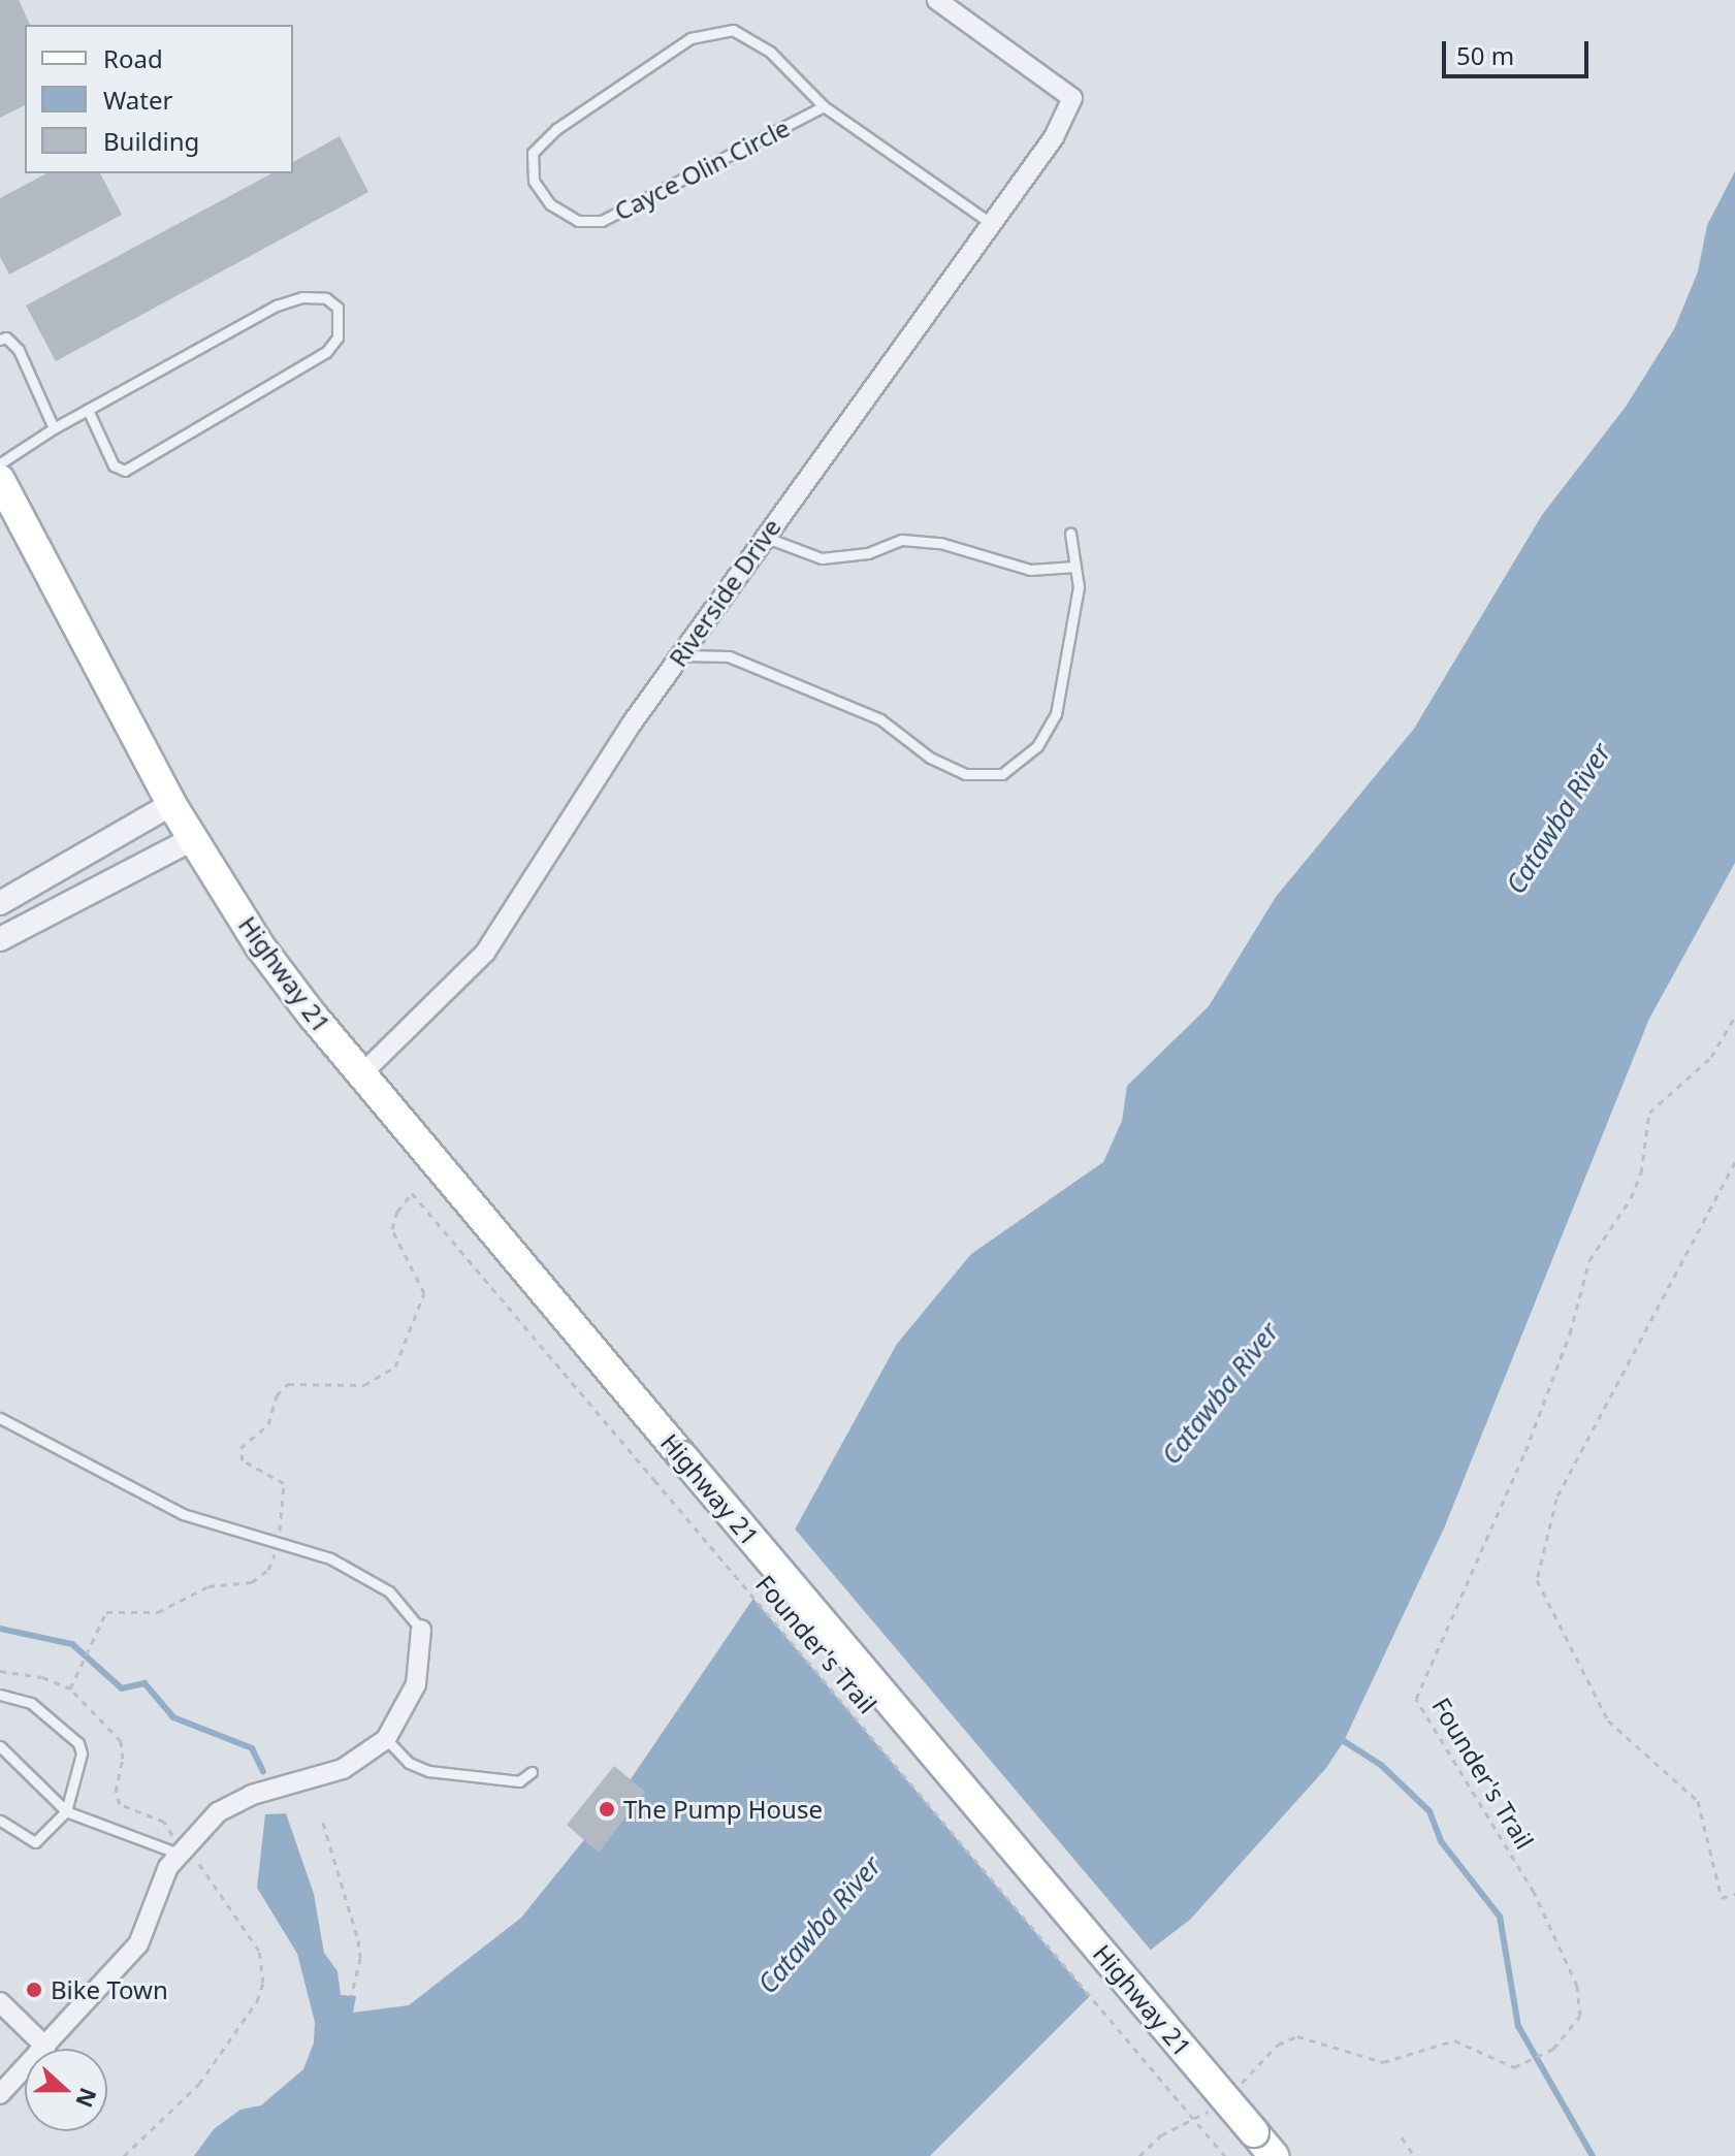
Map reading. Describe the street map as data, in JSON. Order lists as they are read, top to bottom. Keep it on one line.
{"streets":{"main road":["Highway 21"],"street":["Riverside Drive"],"lane":["Cayce Olin Circle"],"path":["Founder's Trail"]},"crossings":[["Cayce Olin Circle","Riverside Drive"],["Riverside Drive","Highway 21"]],"water":["Catawba River"],"places":["The Pump House","Bike Town"],"legend":["Road","Water","Building"],"scale_bar":"50 m","north":"right"}
